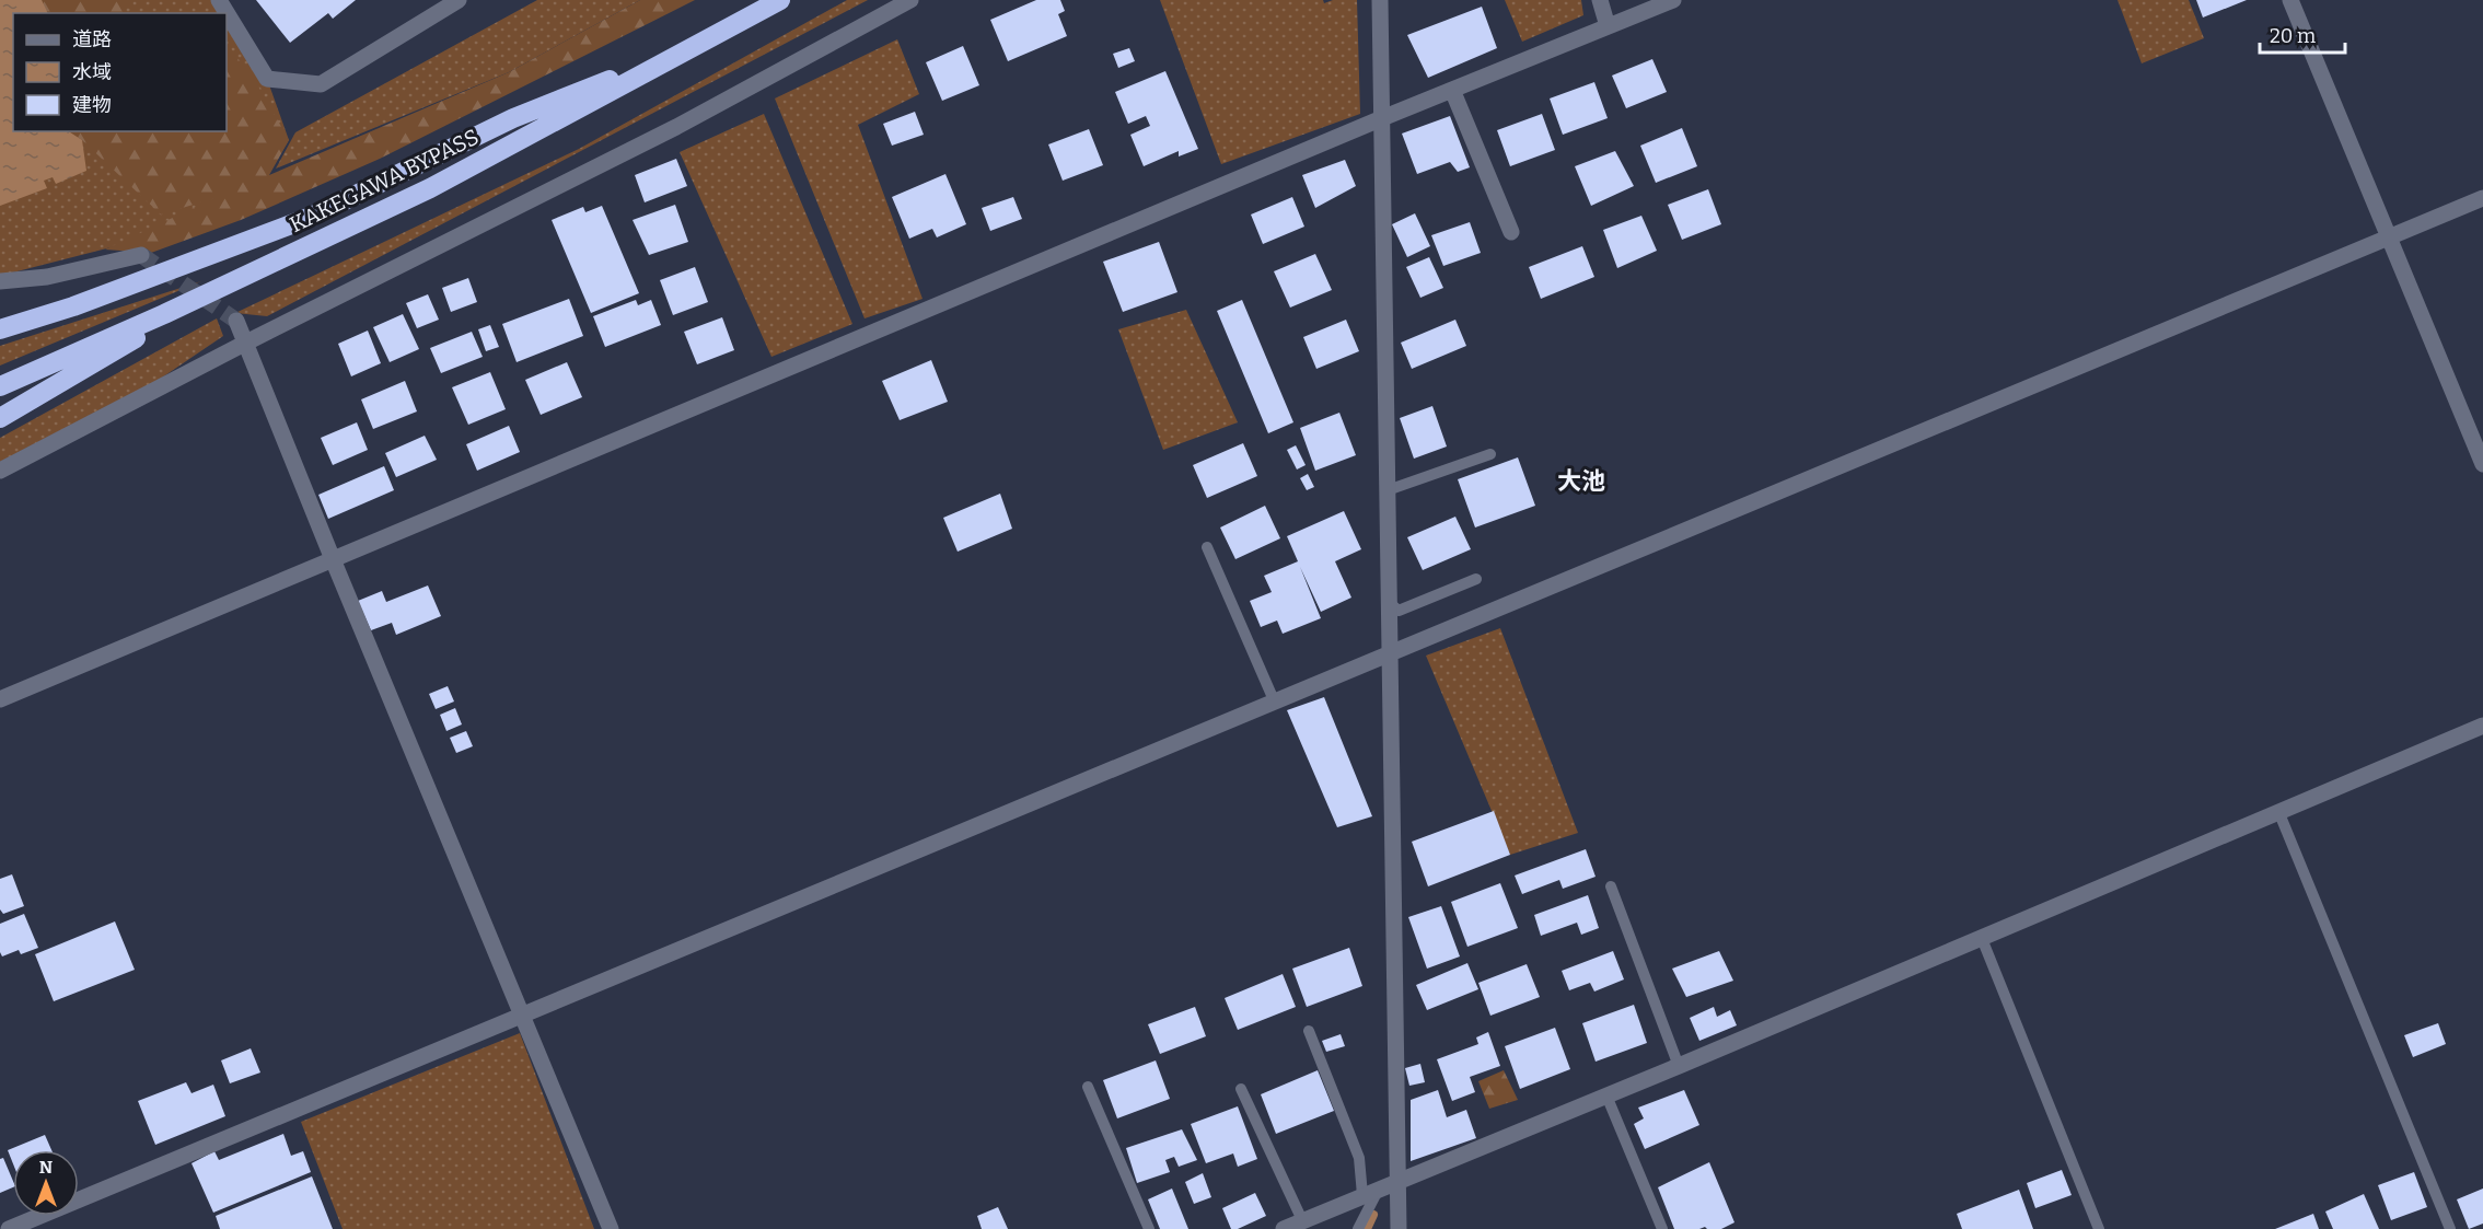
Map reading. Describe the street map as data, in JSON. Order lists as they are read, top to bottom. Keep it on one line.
{"streets":{"highway":["KAKEGAWA BYPASS"]},"districts":["大池"],"legend":["道路","水域","建物"],"scale_bar":"20 m","north":"top"}
